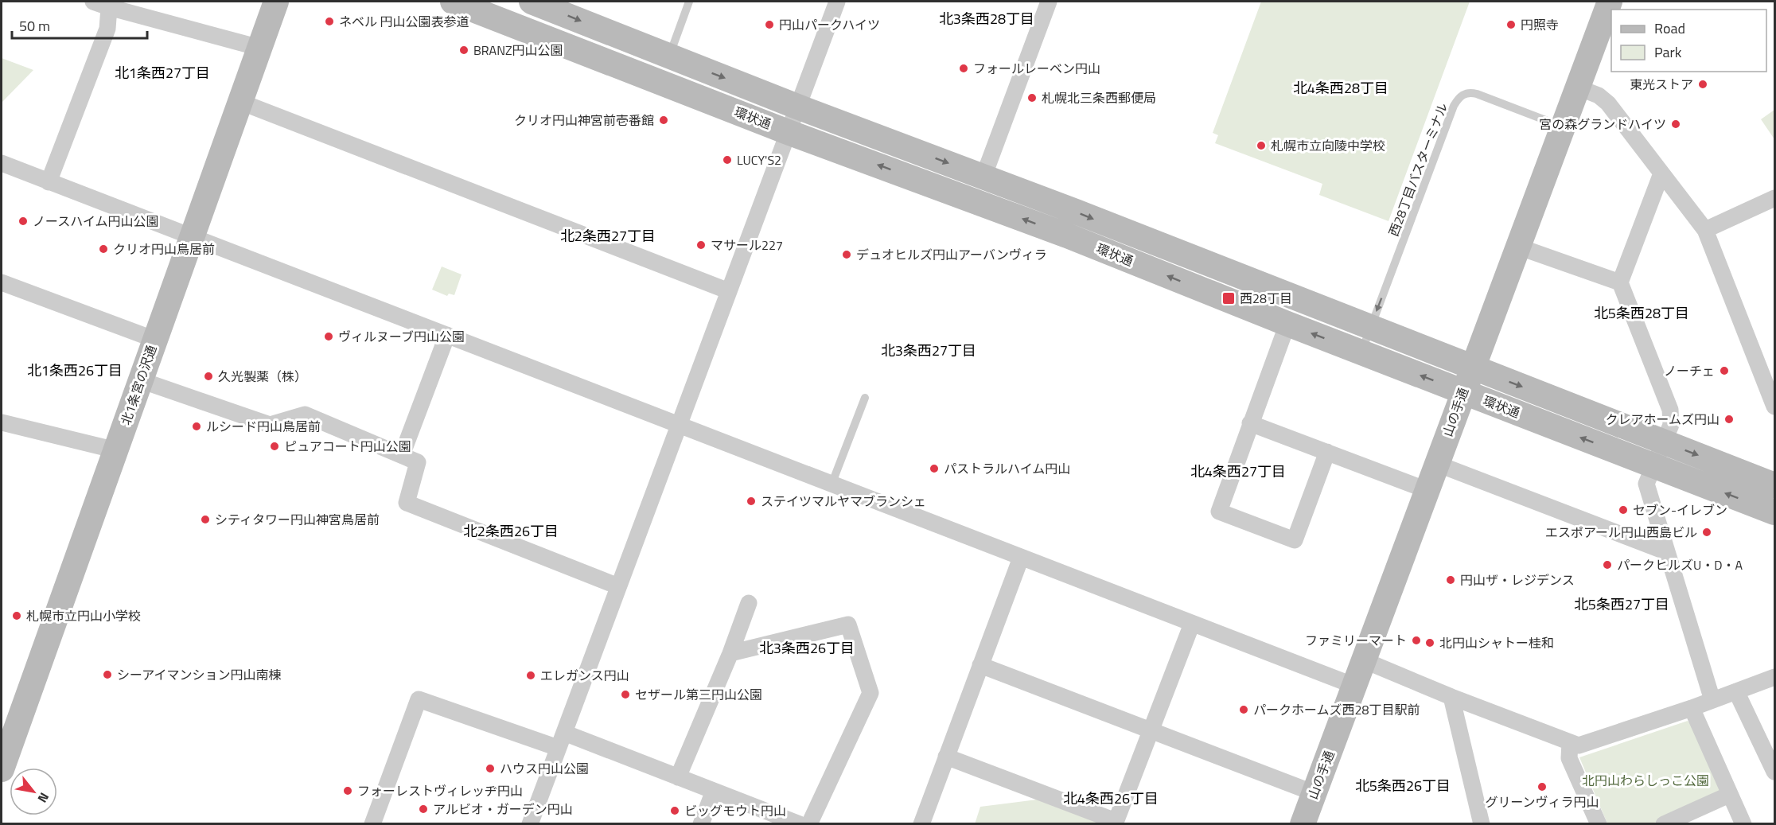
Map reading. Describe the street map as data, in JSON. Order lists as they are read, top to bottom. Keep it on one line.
{"streets":{"street":["環状通","北1条宮の沢通","山の手通"],"lane":["西28丁目バスターミナル"]},"crossings":[["環状通","西28丁目バスターミナル"],["環状通","山の手通"],["西28丁目バスターミナル","山の手通"]],"districts":["北3条西28丁目","北1条西27丁目","北4条西28丁目","北2条西27丁目","北5条西28丁目","北3条西27丁目","北1条西26丁目","北4条西27丁目","北2条西26丁目","北5条西27丁目","北3条西26丁目","北5条西26丁目","北4条西26丁目"],"parks":["北円山わらしっこ公園"],"places":{"other":["ネベル 円山公園表参道","円山パークハイツ","円照寺","BRANZ円山公園","フォールレーベン円山","東光ストア","札幌北三条西郵便局","クリオ円山神宮前壱番館","宮の森グランドハイツ","札幌市立向陵中学校","LUCY'S2","ノースハイム円山公園","マサール227","クリオ円山鳥居前","デュオヒルズ円山アーバンヴィラ","ヴィルヌーブ円山公園","ノーチェ","久光製薬（株）","クレアホームズ円山","ルシード円山鳥居前","ピュアコート円山公園","パストラルハイム円山","ステイツマルヤマブランシェ","セブン-イレブン","シティタワー円山神宮鳥居前","エスポアール円山西島ビル","パークヒルズU・D・A","円山ザ・レジデンス","札幌市立円山小学校","ファミリーマート","北円山シャトー桂和","シーアイマンション円山南棟","エレガンス円山","セザール第三円山公園","パークホームズ西28丁目駅前","ハウス円山公園","グリーンヴィラ円山","フォーレストヴィレッヂ円山","アルビオ・ガーデン円山","ビッグモウト円山"],"transit":["西28丁目"]},"legend":["Road","Park"],"scale_bar":"50 m","north":"bottom right"}
